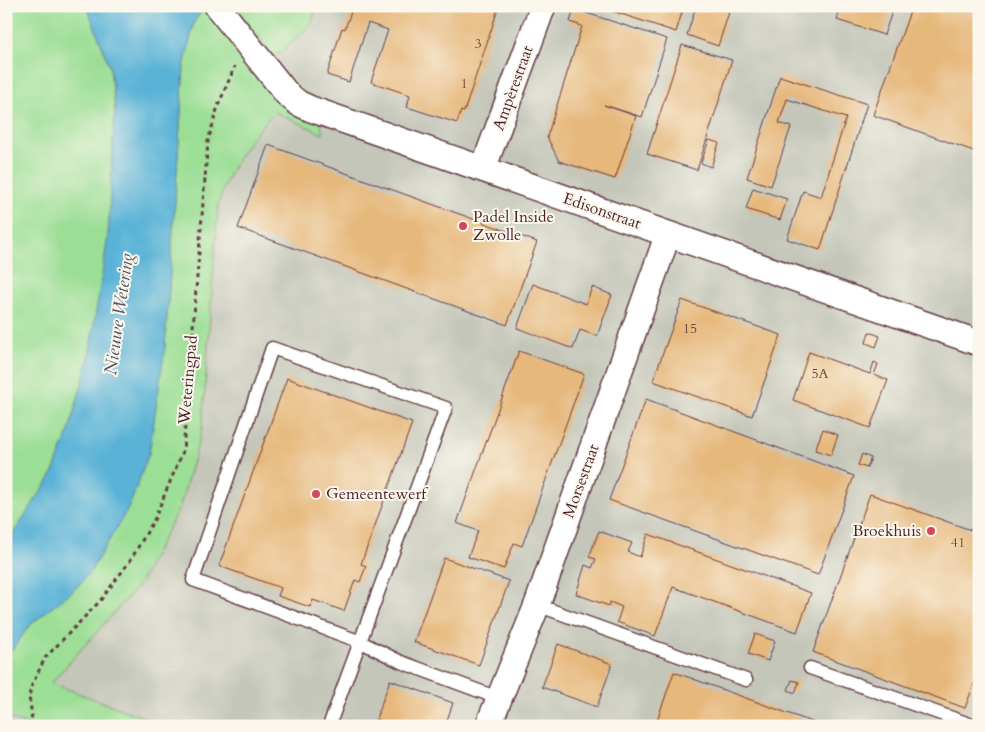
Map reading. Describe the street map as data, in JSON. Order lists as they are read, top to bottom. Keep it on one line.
{"streets":{"street":["Ampèrestraat","Edisonstraat","Morsestraat"],"path":["Weteringpad"]},"crossings":[["Ampèrestraat","Edisonstraat"],["Edisonstraat","Weteringpad"],["Edisonstraat","Morsestraat"]],"water":["Nieuwe Wetering"],"places":["Padel Inside Zwolle","Gemeentewerf","Broekhuis"],"house_numbers":["3","1","15","5A","41"]}
